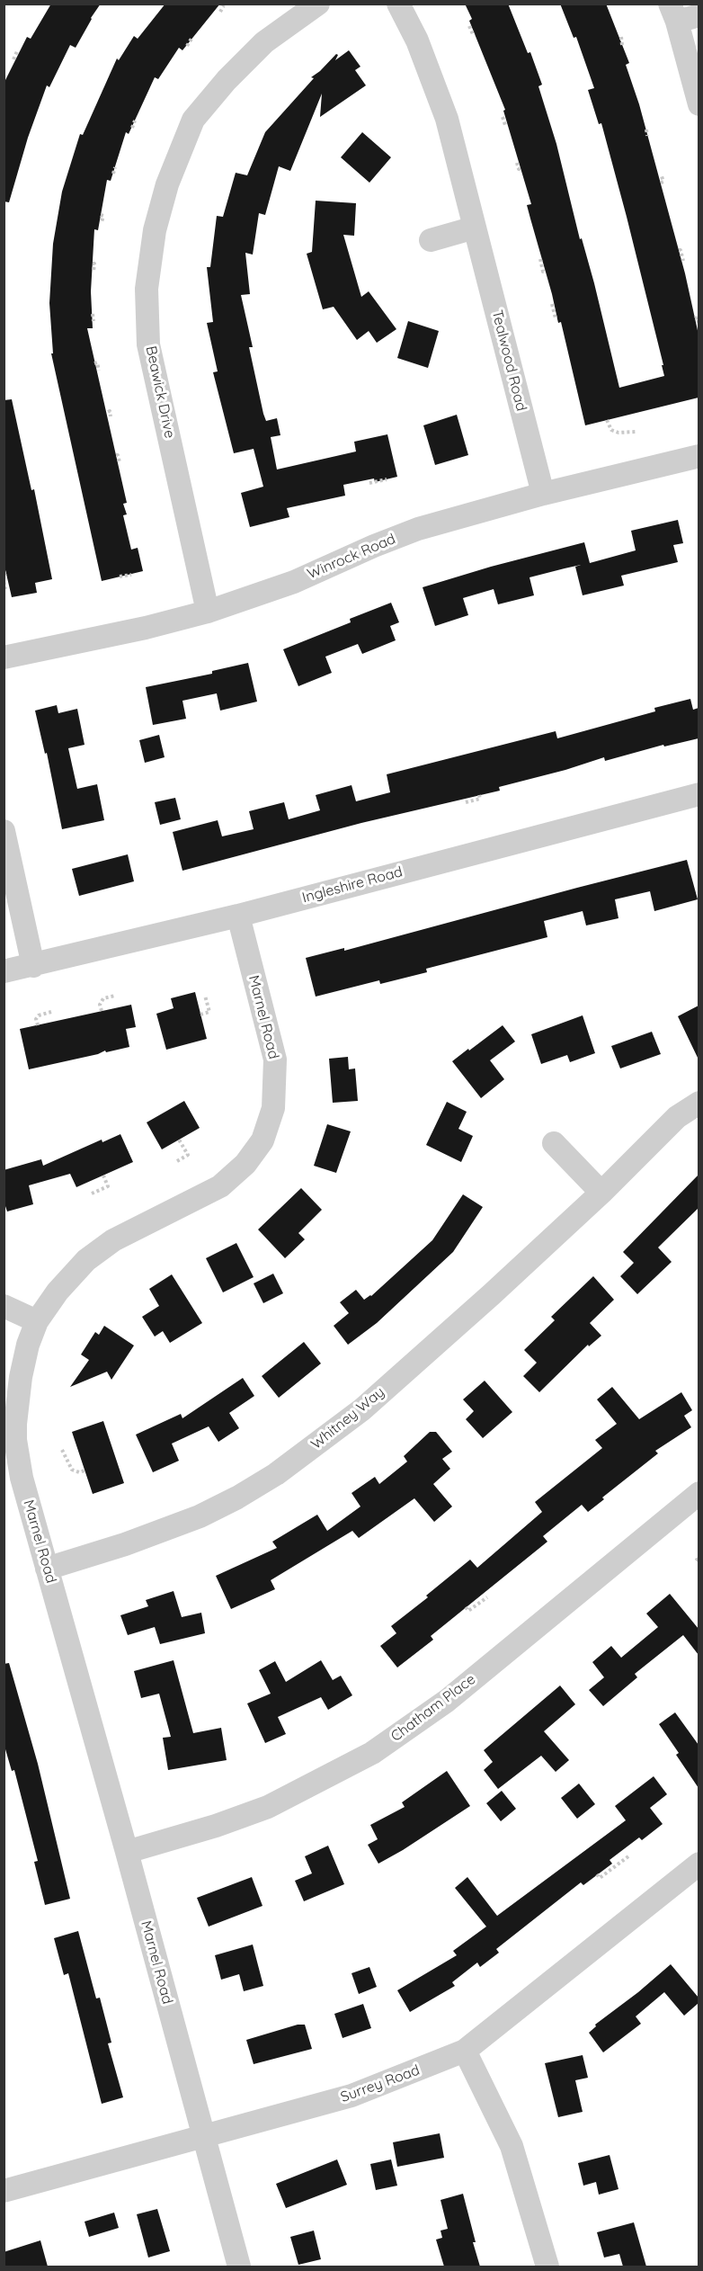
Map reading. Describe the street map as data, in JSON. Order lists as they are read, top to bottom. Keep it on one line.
{"streets":{"street":["Tealwood Road","Beawick Drive","Winrock Road","Ingleshire Road","Marnel Road","Whitney Way","Chatham Place","Surrey Road"]},"crossings":[["Tealwood Road","Winrock Road"],["Beawick Drive","Winrock Road"],["Ingleshire Road","Marnel Road"],["Marnel Road","Whitney Way"],["Marnel Road","Chatham Place"],["Marnel Road","Surrey Road"]]}
